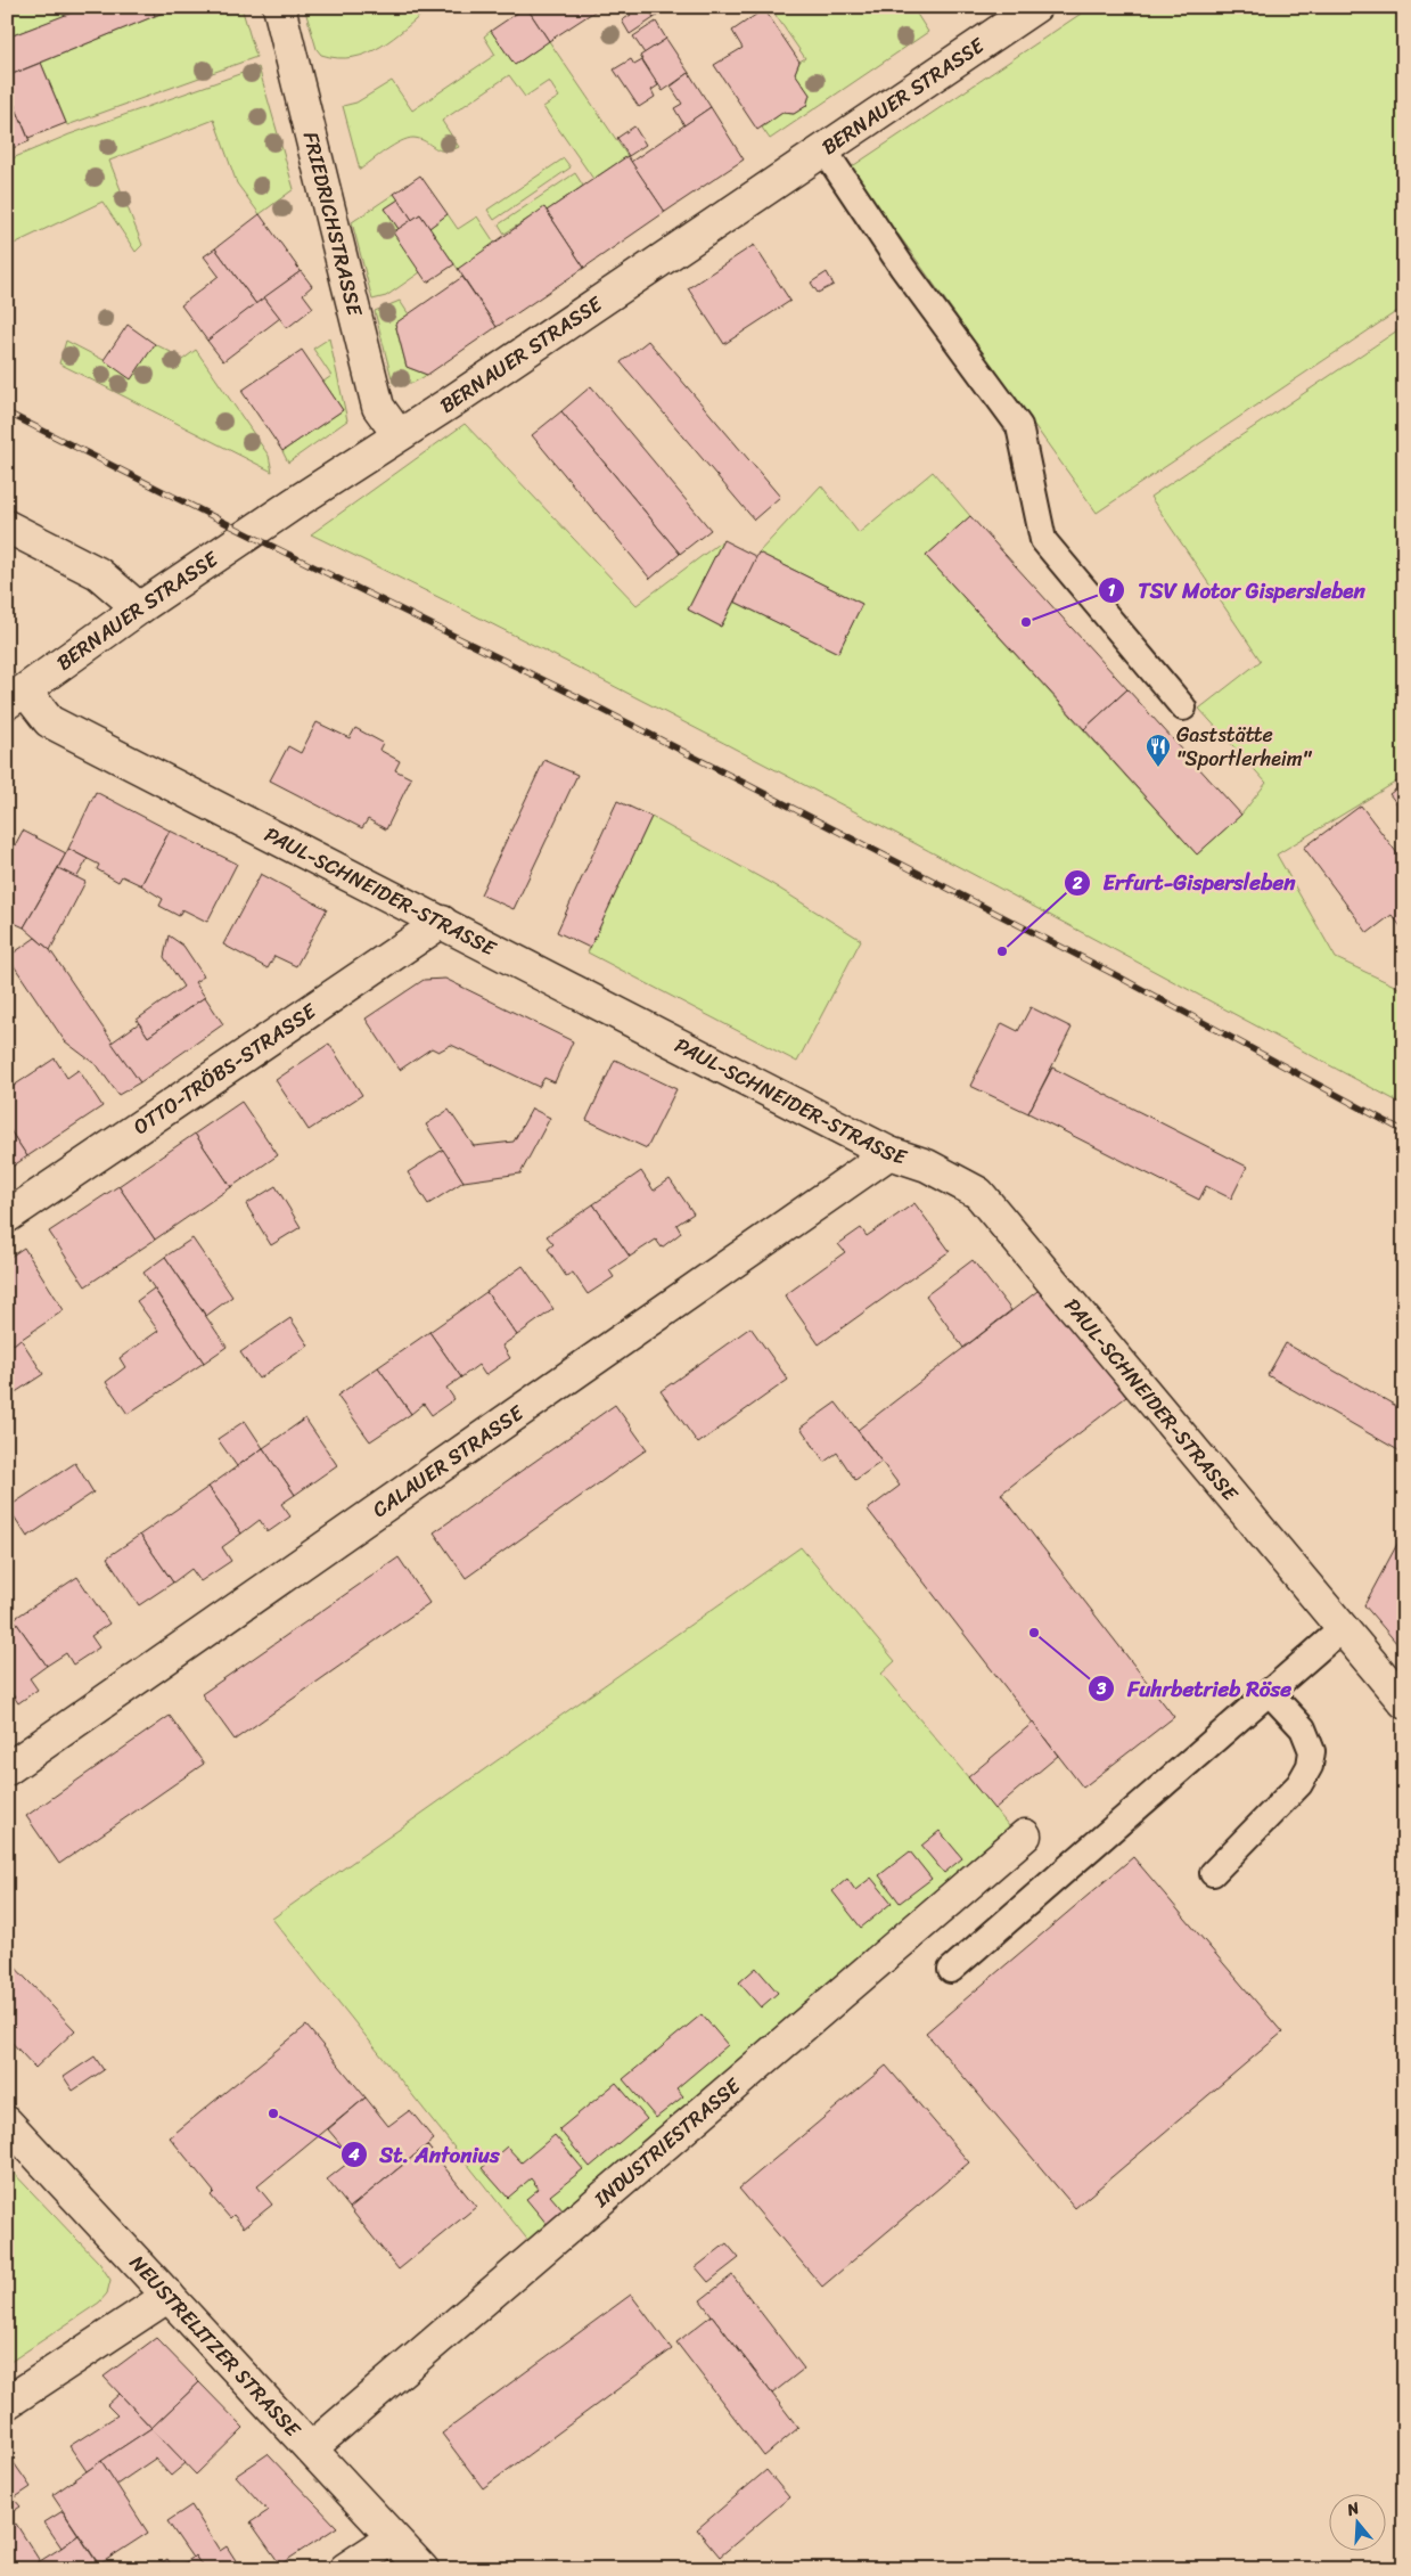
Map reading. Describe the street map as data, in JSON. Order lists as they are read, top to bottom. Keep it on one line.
{"streets":{"street":["BERNAUER STRASSE","FRIEDRICHSTRASSE","PAUL-SCHNEIDER-STRASSE","OTTO-TRÖBS-STRASSE","CALAUER STRASSE","INDUSTRIESTRASSE","NEUSTRELITZER STRASSE"]},"crossings":[["BERNAUER STRASSE","FRIEDRICHSTRASSE"],["BERNAUER STRASSE","PAUL-SCHNEIDER-STRASSE"],["PAUL-SCHNEIDER-STRASSE","OTTO-TRÖBS-STRASSE"],["PAUL-SCHNEIDER-STRASSE","CALAUER STRASSE"],["INDUSTRIESTRASSE","NEUSTRELITZER STRASSE"]],"places":{"other":["TSV Motor Gispersleben","Erfurt-Gispersleben","Fuhrbetrieb Röse","St. Antonius"],"restaurant":["Gaststätte \"Sportlerheim\""]},"north":"top"}
